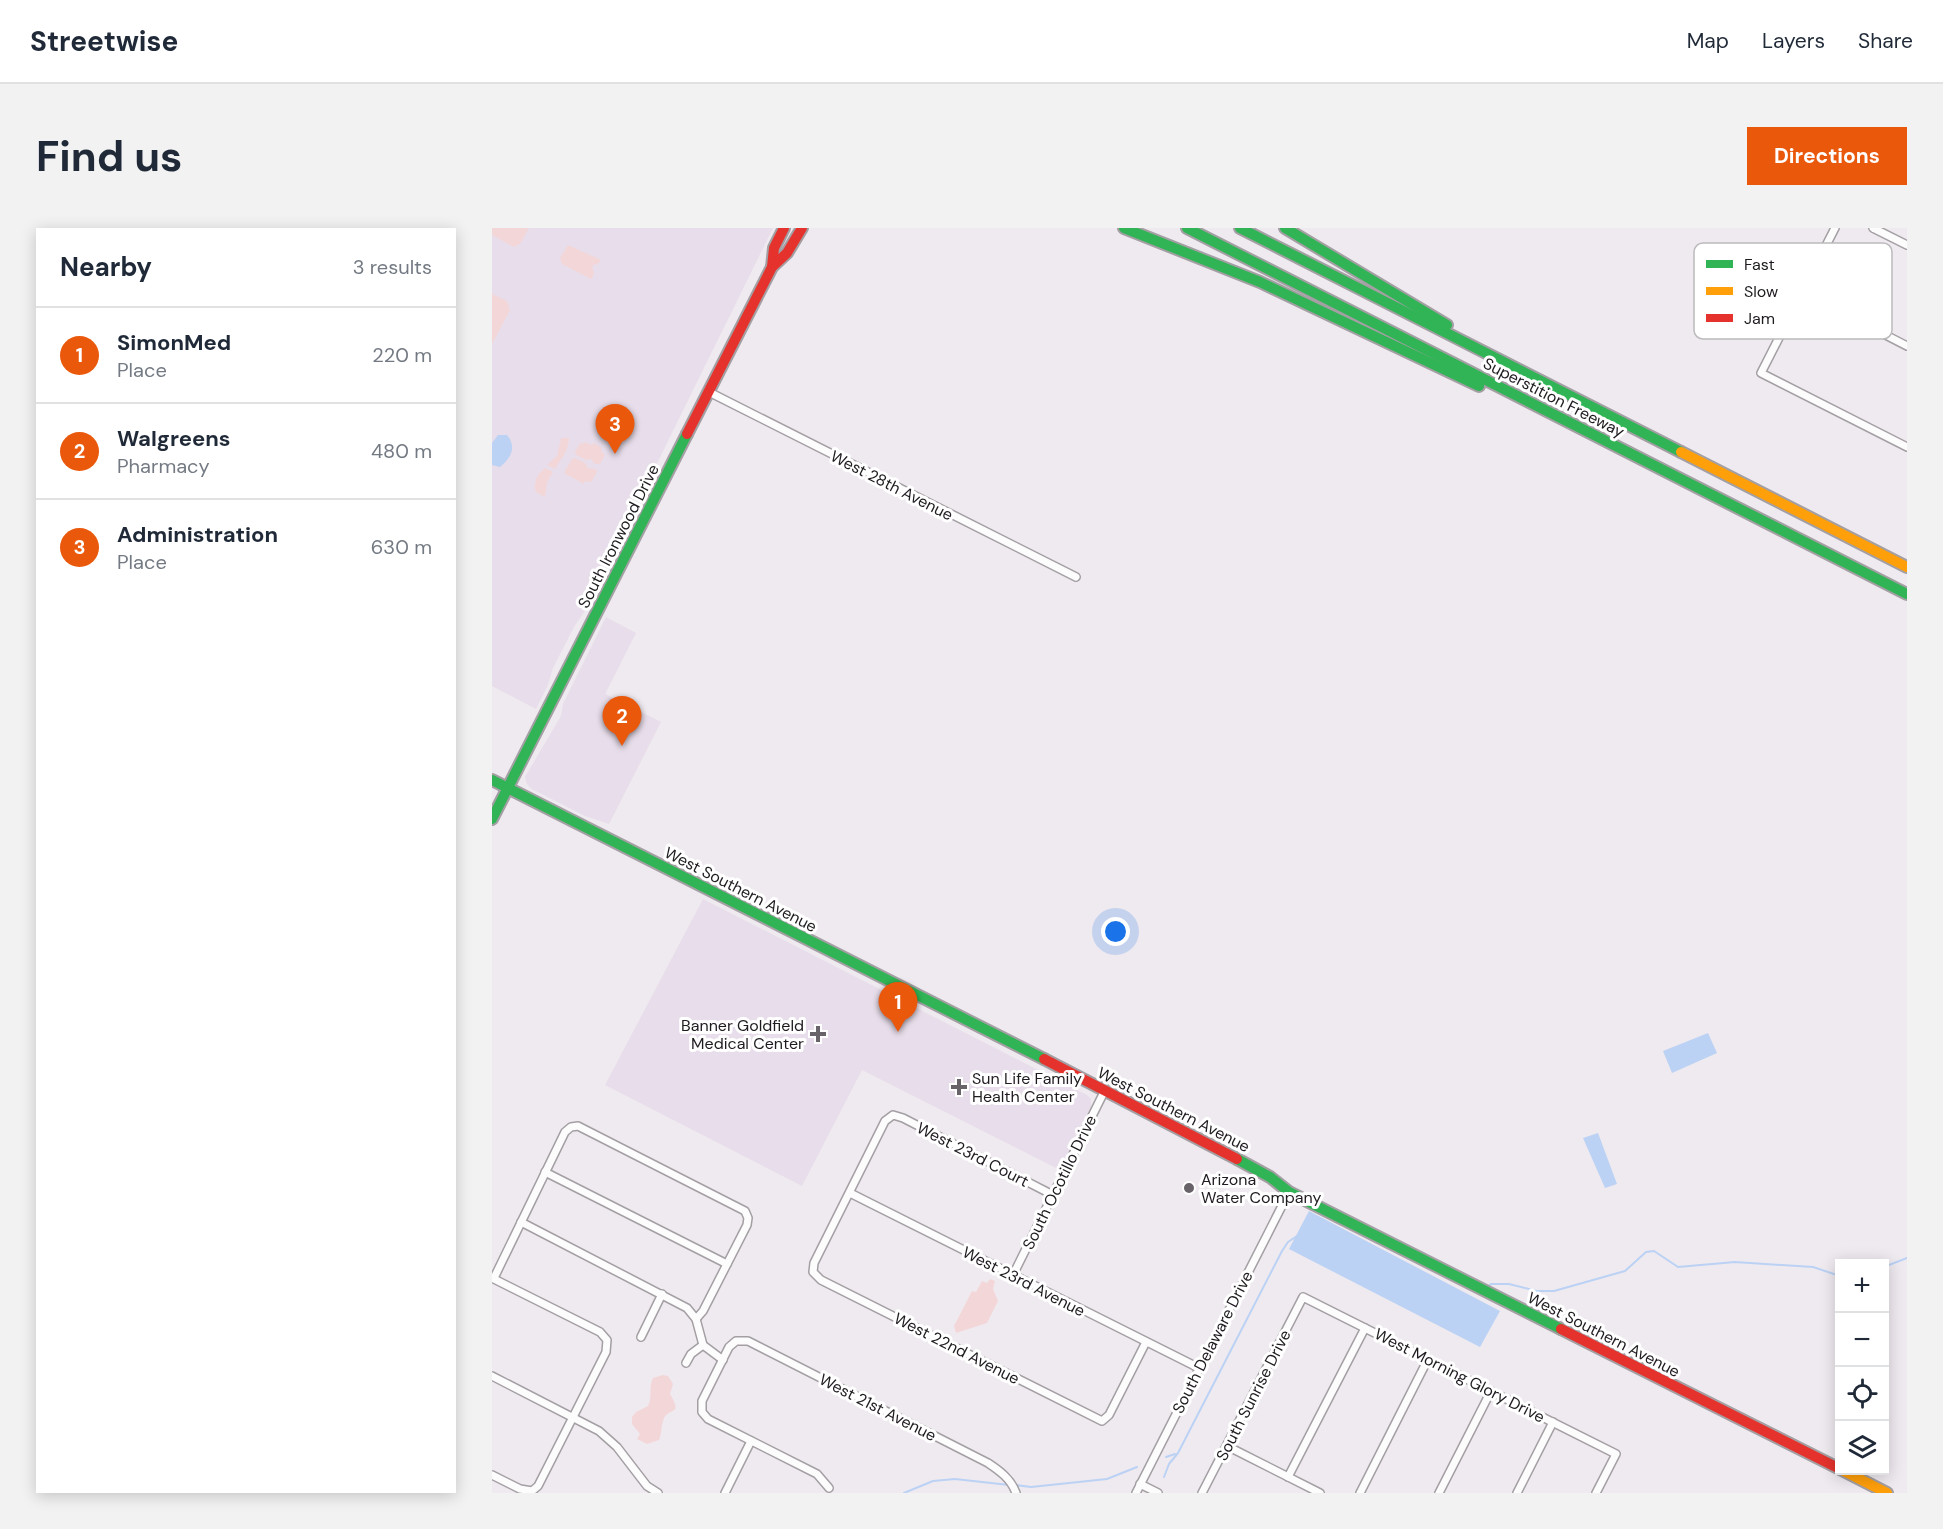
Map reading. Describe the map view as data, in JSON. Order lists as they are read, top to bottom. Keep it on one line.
{"streets":{"main road":["Superstition Freeway","South Ironwood Drive","West Southern Avenue"],"street":["West 28th Avenue","West 23rd Court","South Ocotillo Drive","West 23rd Avenue","South Delaware Drive","West 22nd Avenue","West Morning Glory Drive","South Sunrise Drive","West 21st Avenue"]},"crossings":[["West 28th Avenue","South Ironwood Drive"],["South Ironwood Drive","West Southern Avenue"],["West Southern Avenue","South Ocotillo Drive"],["West Southern Avenue","South Delaware Drive"],["West 23rd Court","South Ocotillo Drive"],["West 23rd Court","West 23rd Avenue"],["West 23rd Court","West 22nd Avenue"],["South Ocotillo Drive","West 23rd Avenue"],["West 23rd Avenue","South Delaware Drive"],["West 23rd Avenue","West 22nd Avenue"],["West Morning Glory Drive","South Sunrise Drive"]],"places":{"health":["Banner Goldfield Medical Center","Sun Life Family Health Center"],"other":["Arizona Water Company"]},"legend":["Fast","Slow","Jam"],"page":{"header":"Streetwise","nav":["Map","Layers","Share"],"buttons":"Directions","title":"Find us","heading":["Nearby","3 results"],"list":[{"mark":"1","name":"SimonMed","note":"Place","value":"220 m"},{"mark":"2","name":"Walgreens","note":"Pharmacy","value":"480 m"},{"mark":"3","name":"Administration","note":"Place","value":"630 m"}],"pins":["3","2","1"],"map_buttons":["+","−"]}}
